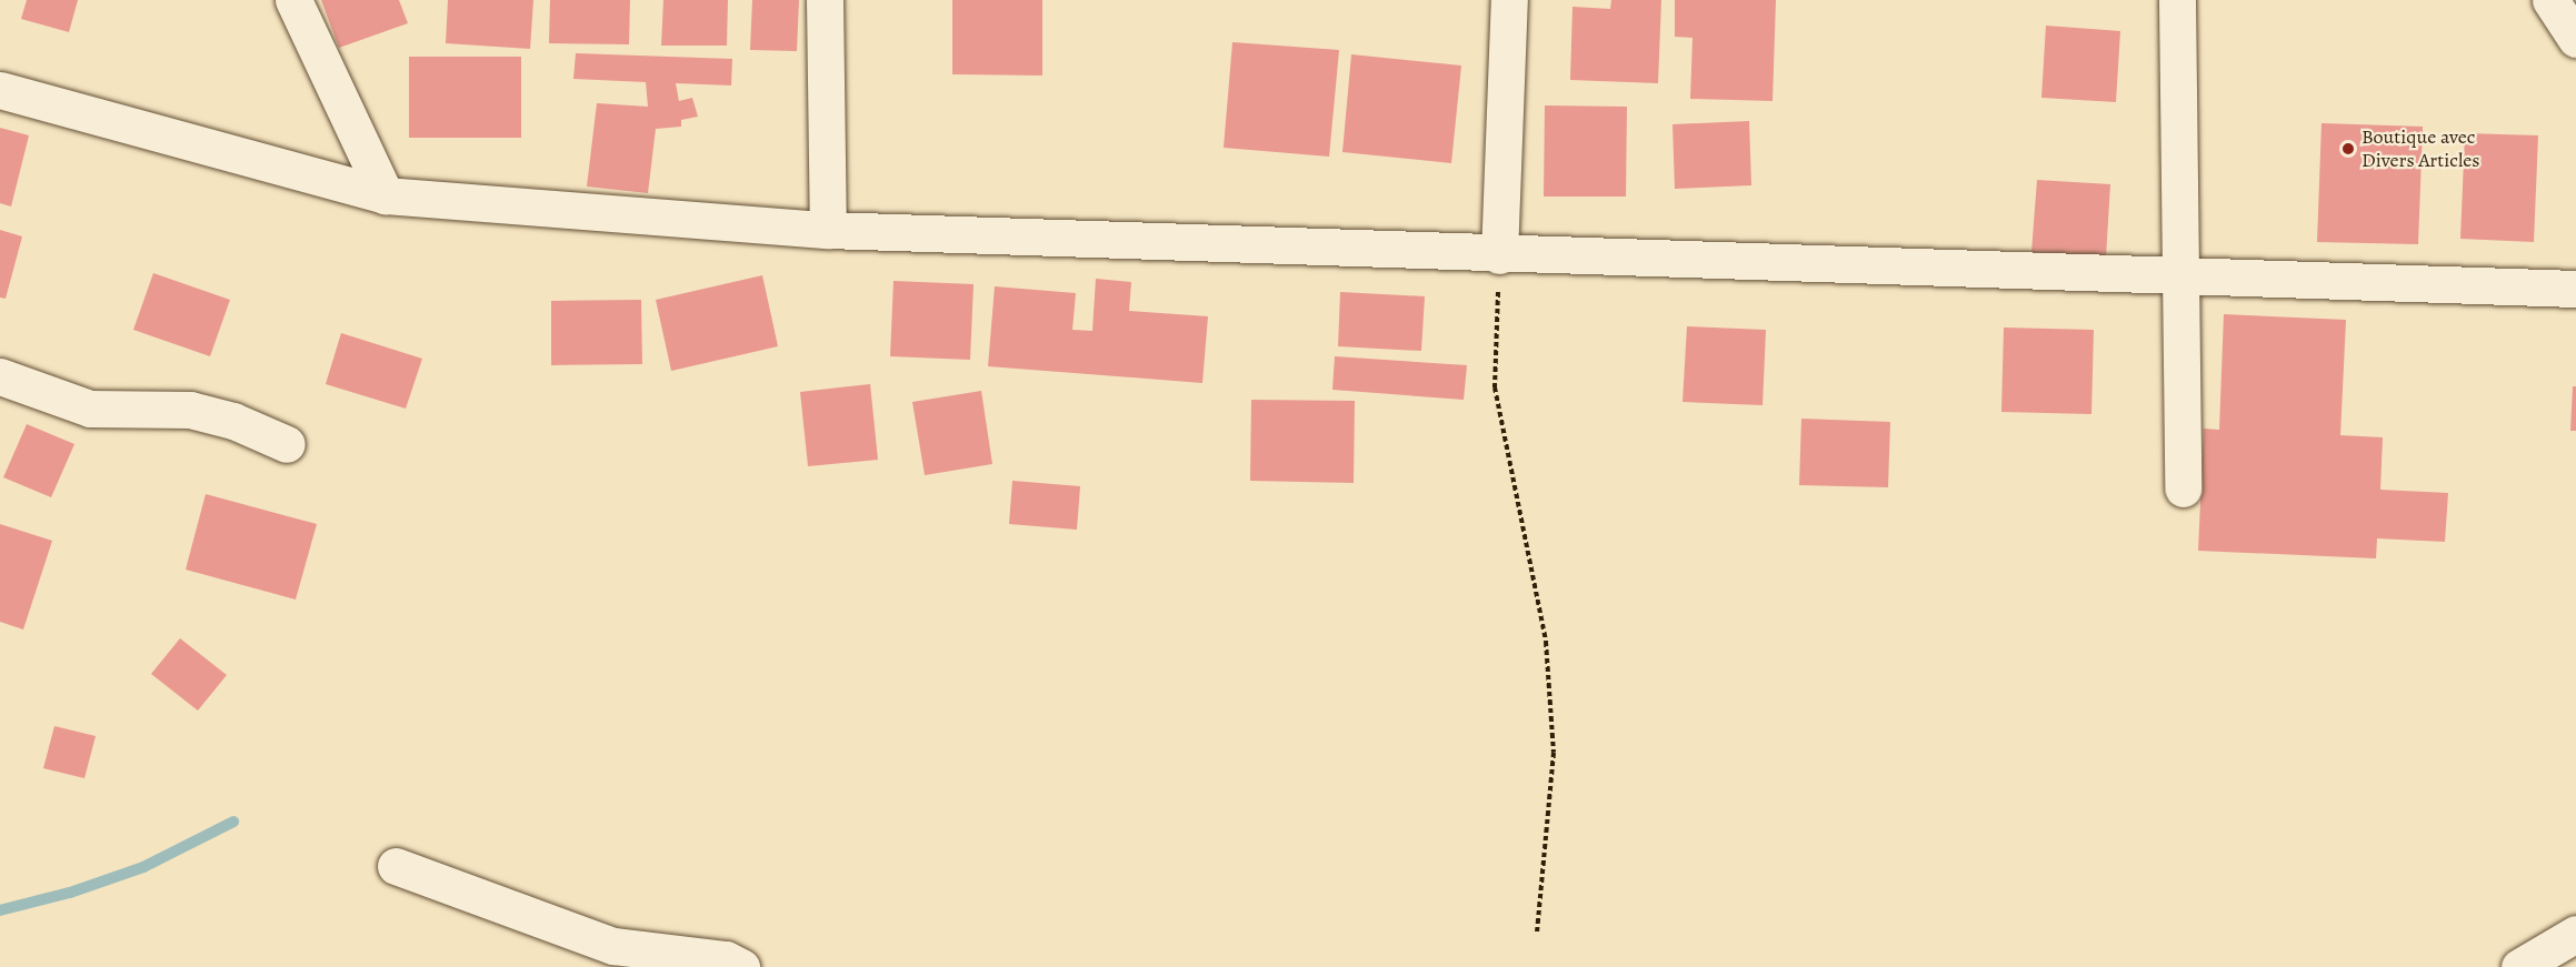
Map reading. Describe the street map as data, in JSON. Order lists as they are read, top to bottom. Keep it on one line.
{"places":["Boutique avec Divers Articles"]}
